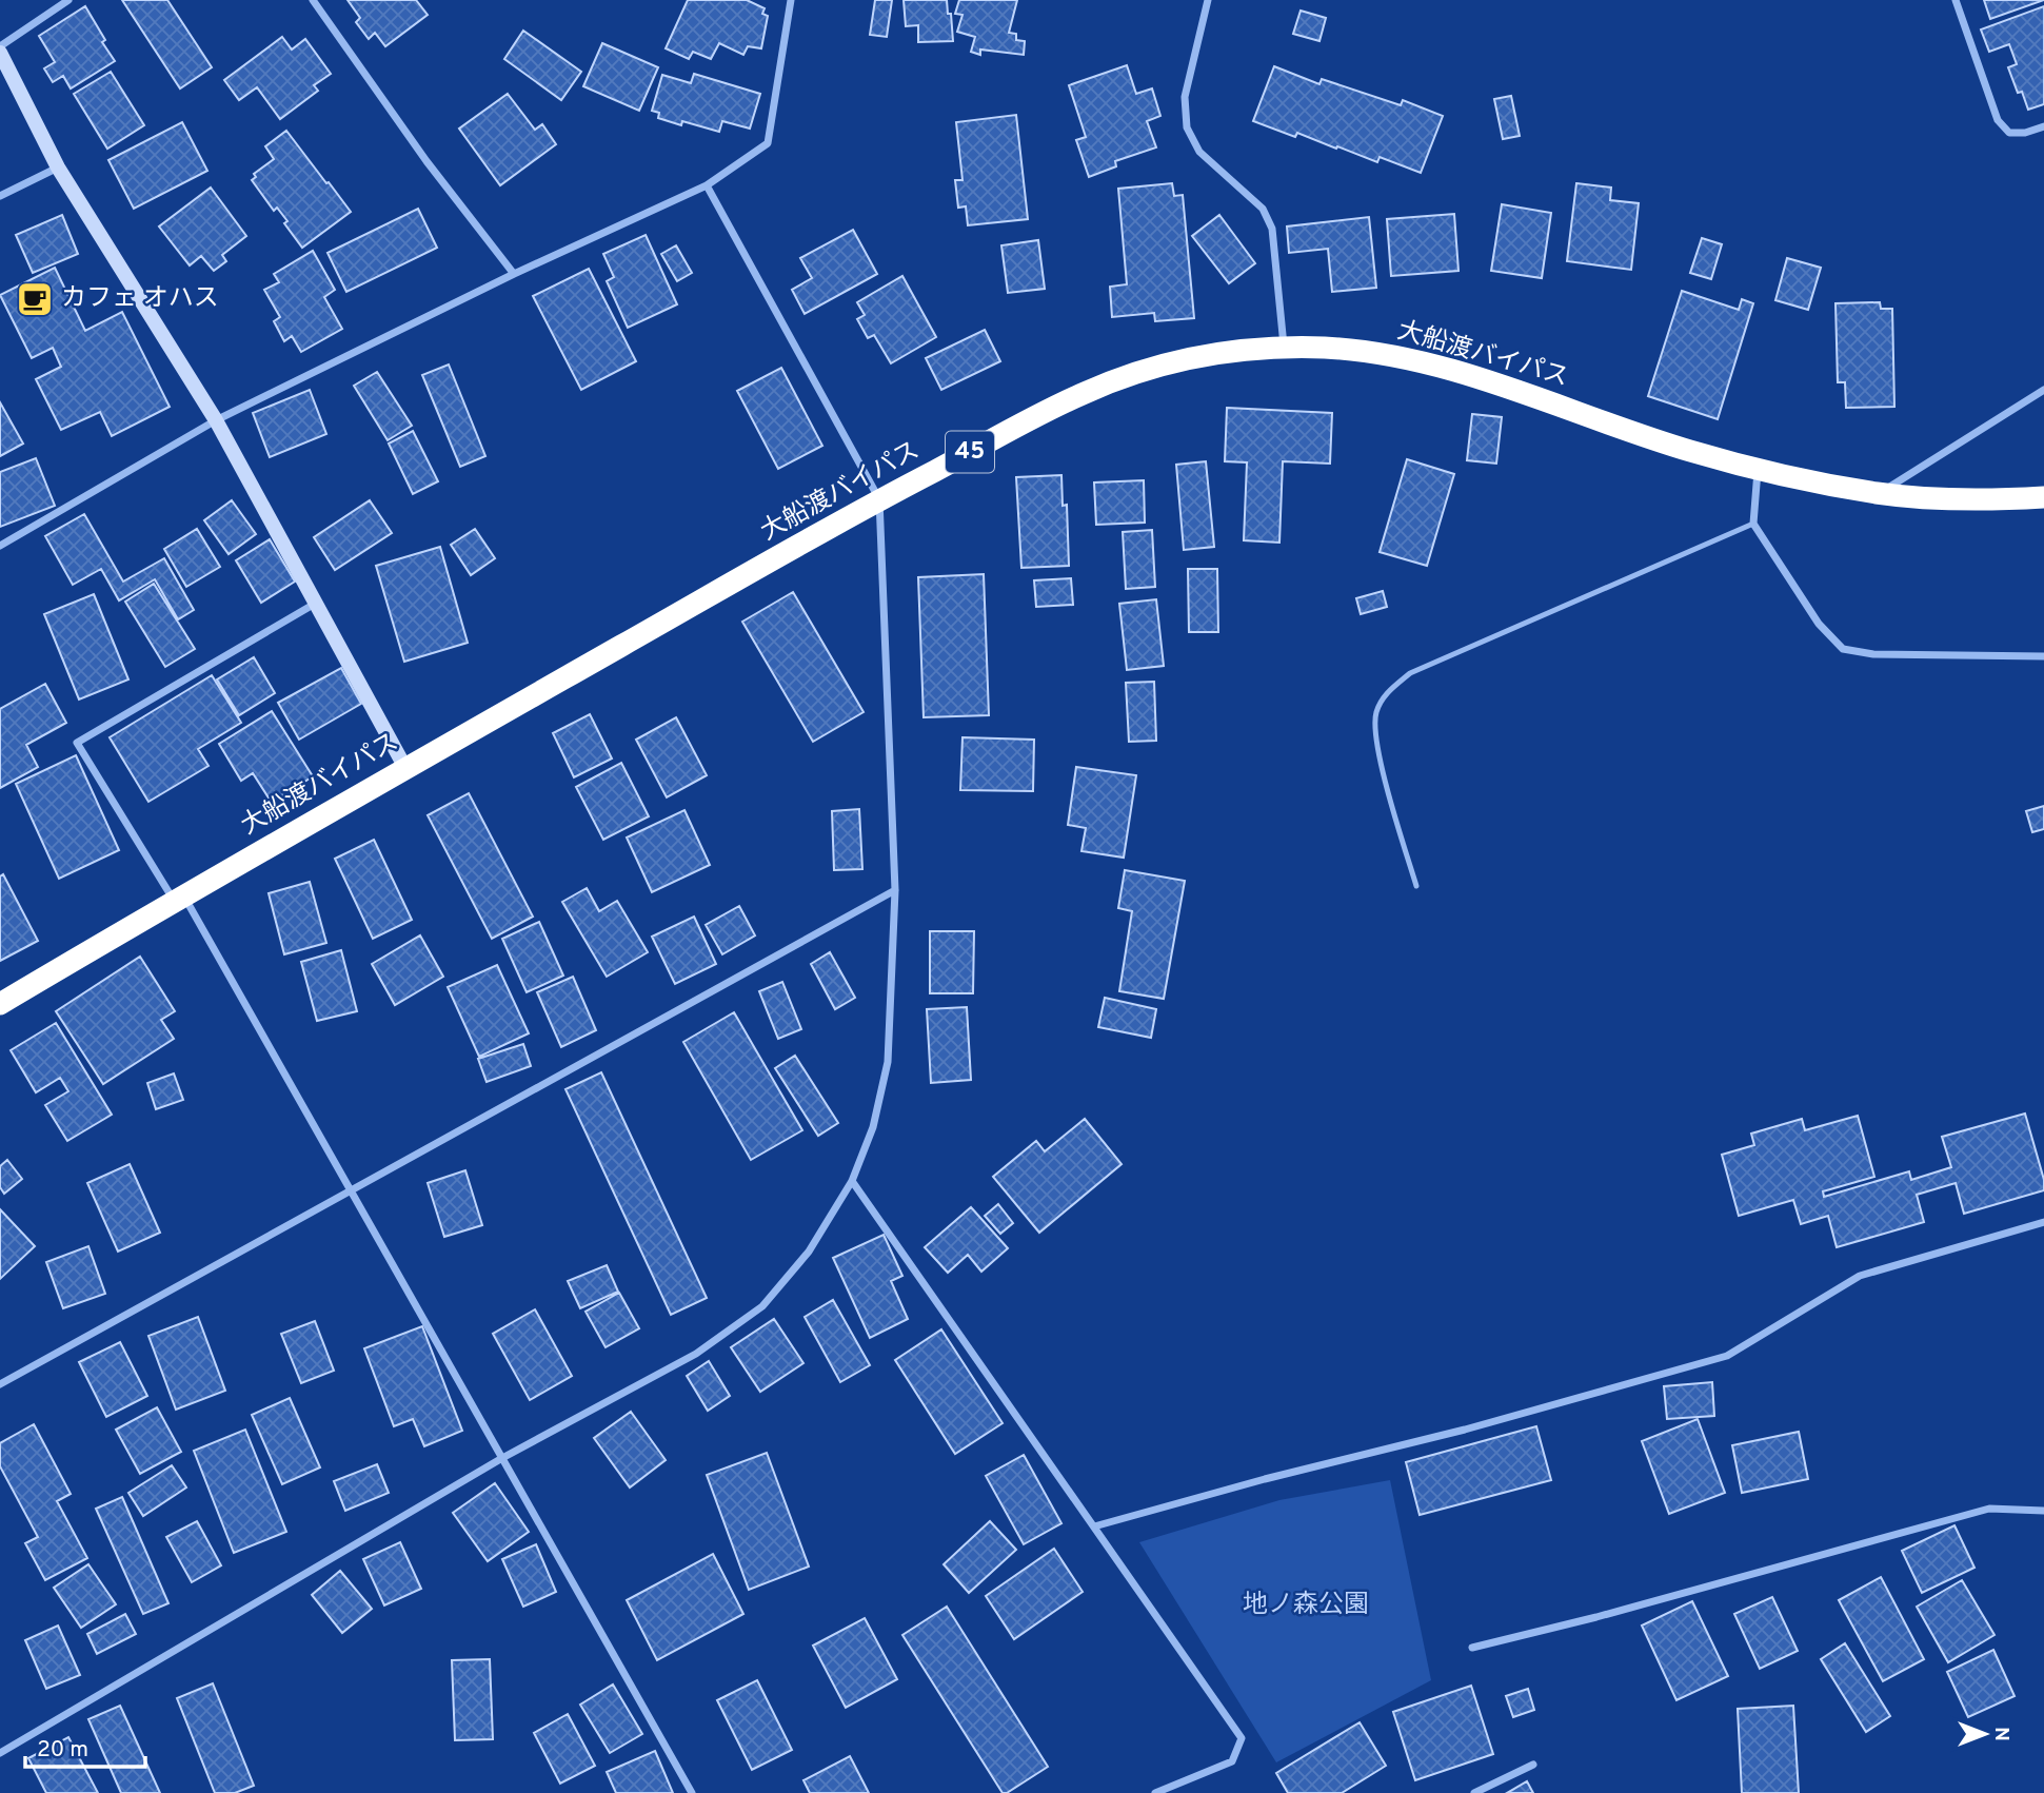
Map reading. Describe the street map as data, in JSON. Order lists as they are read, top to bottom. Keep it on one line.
{"streets":{"highway":["大船渡バイパス","45"]},"parks":["地ノ森公園"],"places":{"cafe":["カフェ オハス"]},"scale_bar":"20 m","north":"right"}
